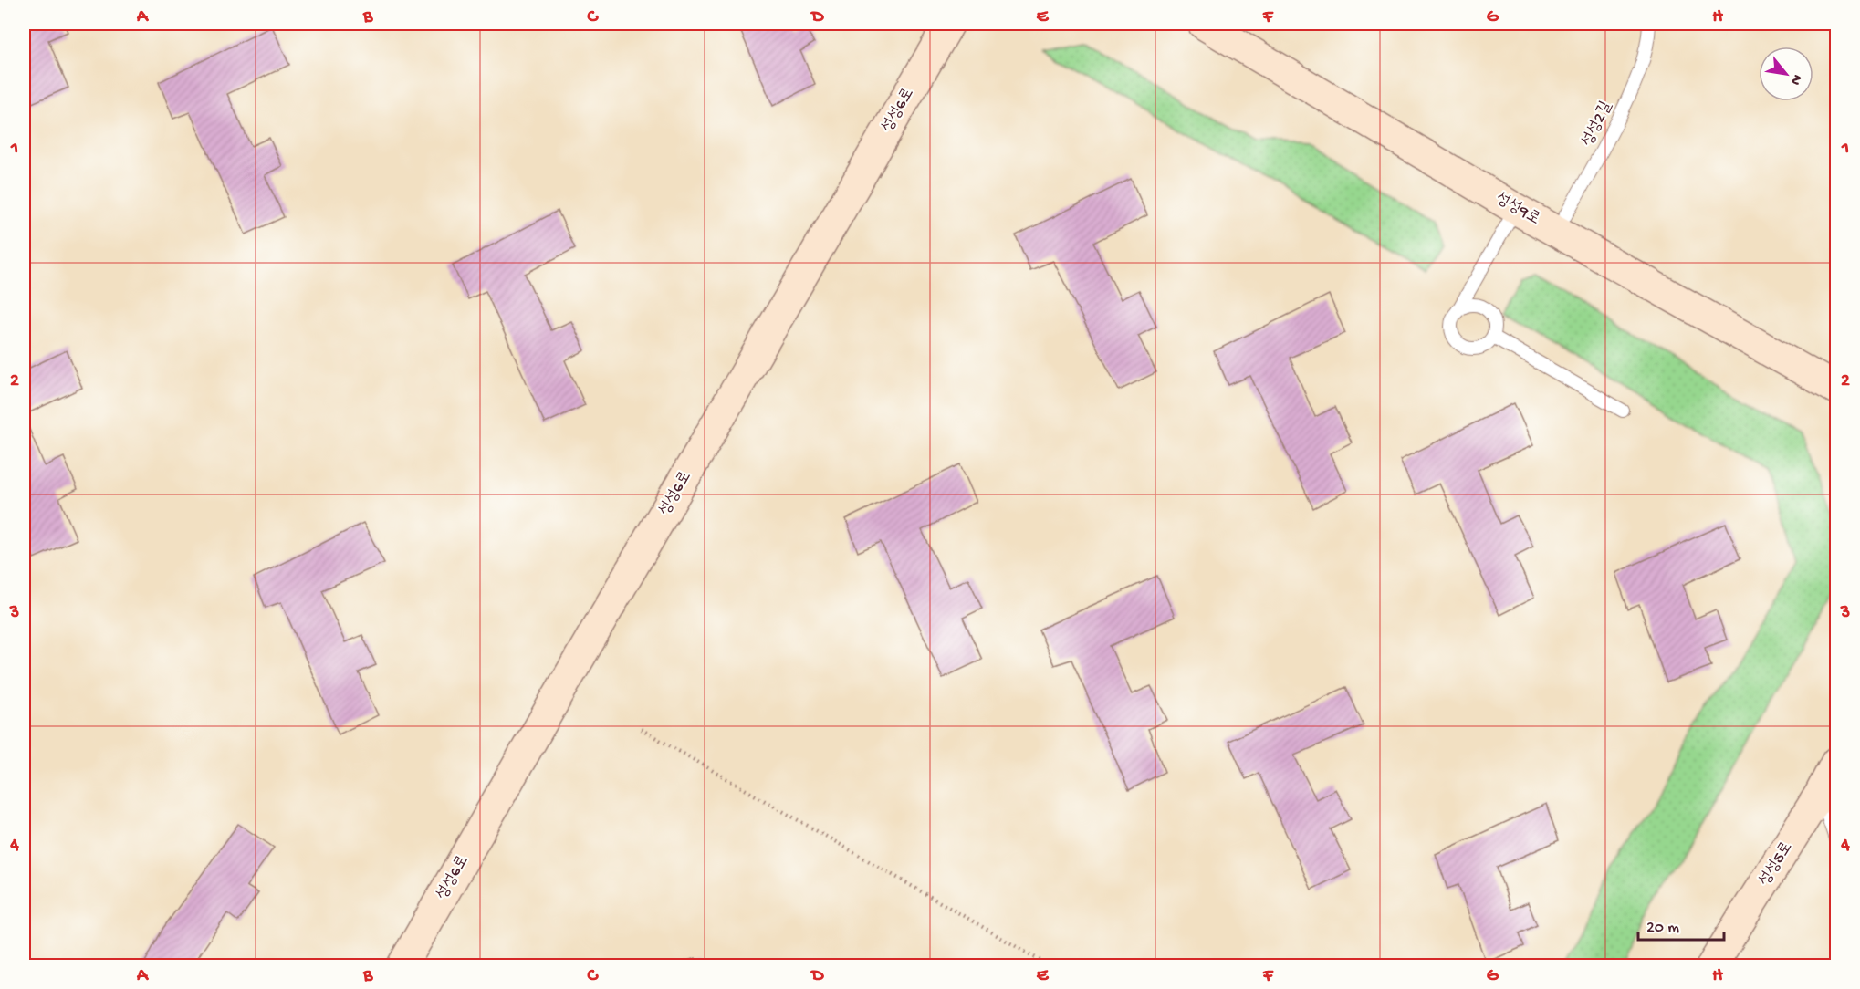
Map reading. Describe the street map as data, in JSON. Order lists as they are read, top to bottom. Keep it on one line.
{"streets":{"street":["성성6로","성성9로","성성5로"],"lane":["성성2길"]},"crossings":[["성성2길","성성9로"]],"scale_bar":"20 m","north":"bottom right","grid":{"columns":["A","B","C","D","E","F","G","H"],"rows":["1","2","3","4"]}}
